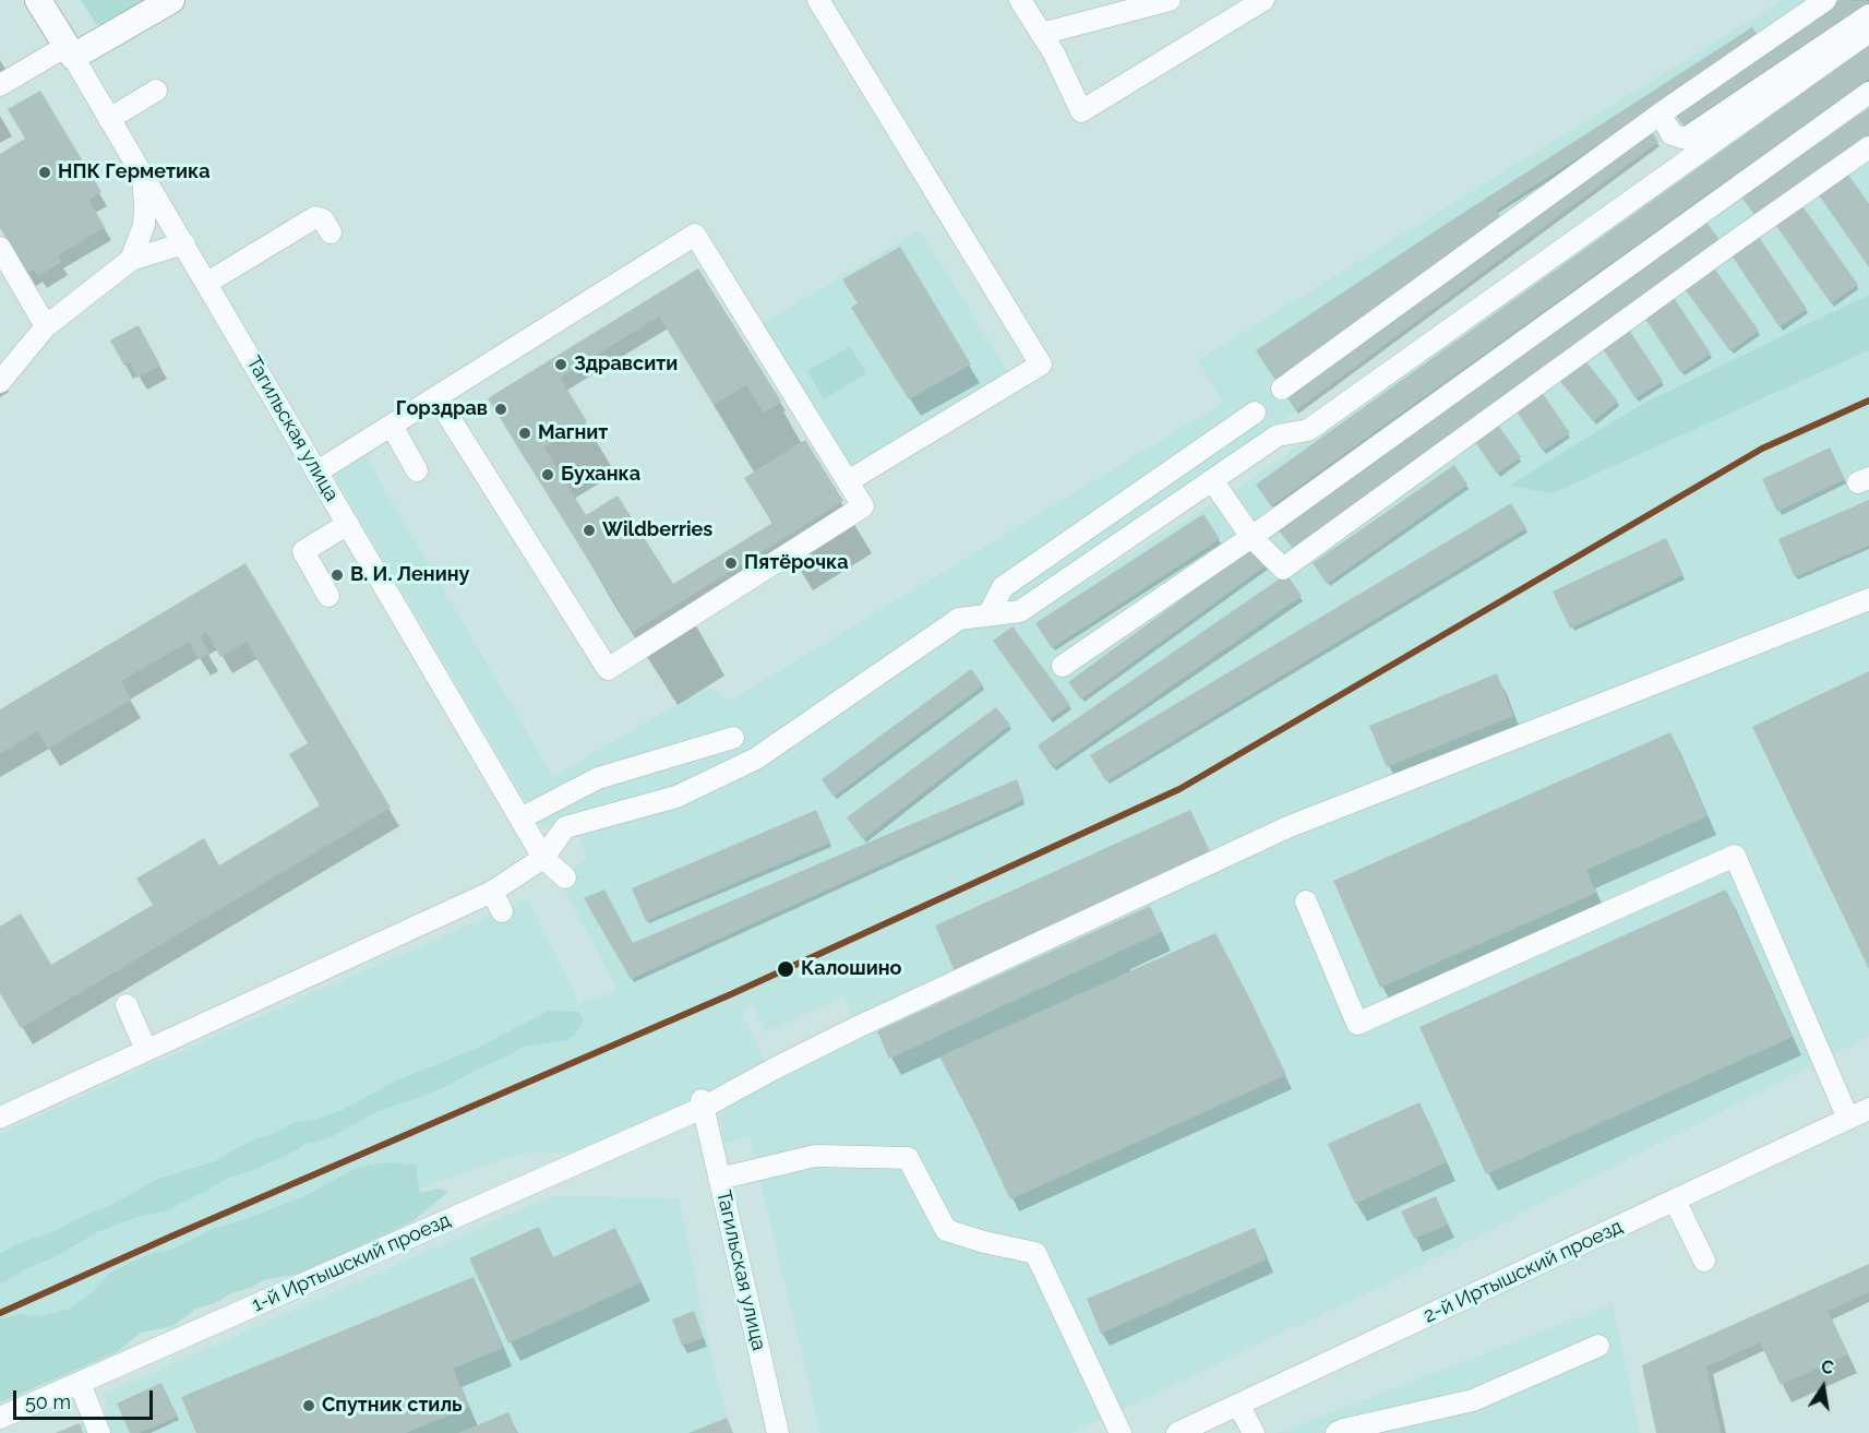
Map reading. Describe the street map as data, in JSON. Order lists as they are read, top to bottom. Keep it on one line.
{"streets":{"main road":["Тагильская улица"],"street":["1-й Иртышский проезд","2-й Иртышский проезд"]},"crossings":[["Тагильская улица","1-й Иртышский проезд"]],"places":["НПК Герметика","Здравсити","Горздрав","Магнит","Буханка","Wildberries","Пятёрочка","В. И. Ленину","Калошино","Спутник стиль"],"scale_bar":"50 m","north":"top"}
